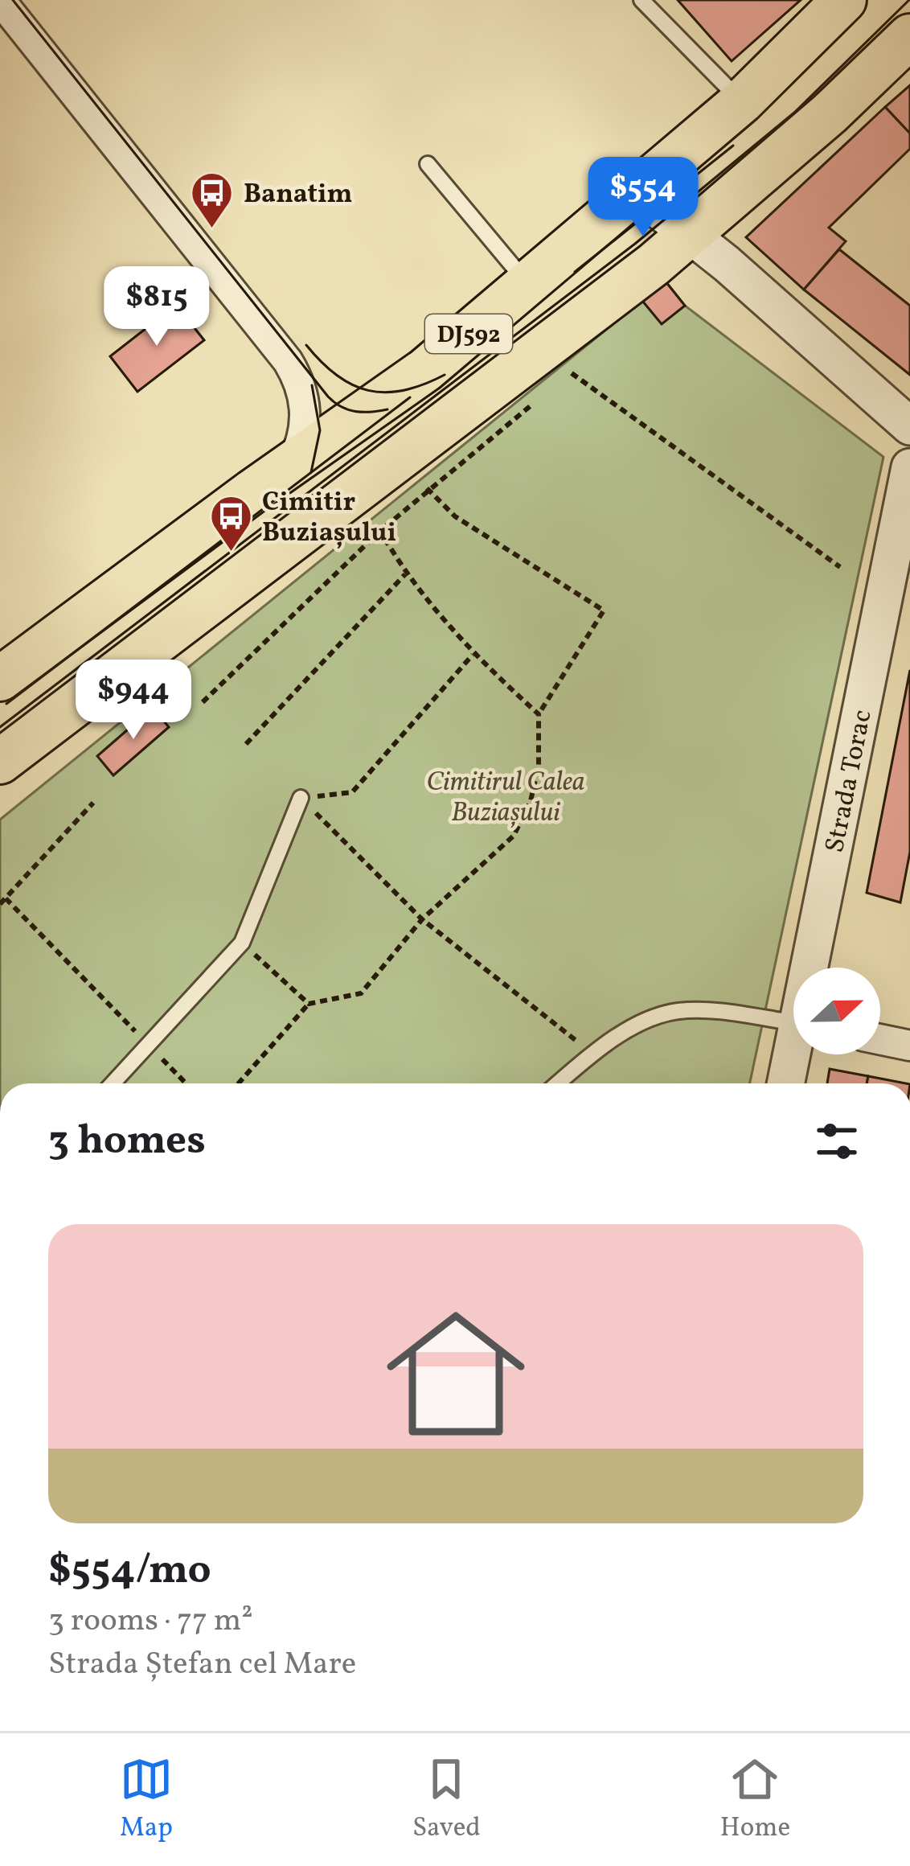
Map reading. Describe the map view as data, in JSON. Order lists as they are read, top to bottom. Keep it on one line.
{"streets":{"main road":["DJ592"],"street":["Strada Torac"]},"parks":["Cimitirul Calea Buziașului"],"places":{"bus stop":["Banatim","Cimitir Buziașului"]},"north":"right","page":{"price":["$554","$815","$944"],"heading":"3 homes","list":[{"name":"$554/mo","note":"3 rooms · 77 m² · Strada Ștefan cel Mare"}],"tabs":["Map","Saved","Home"]}}
